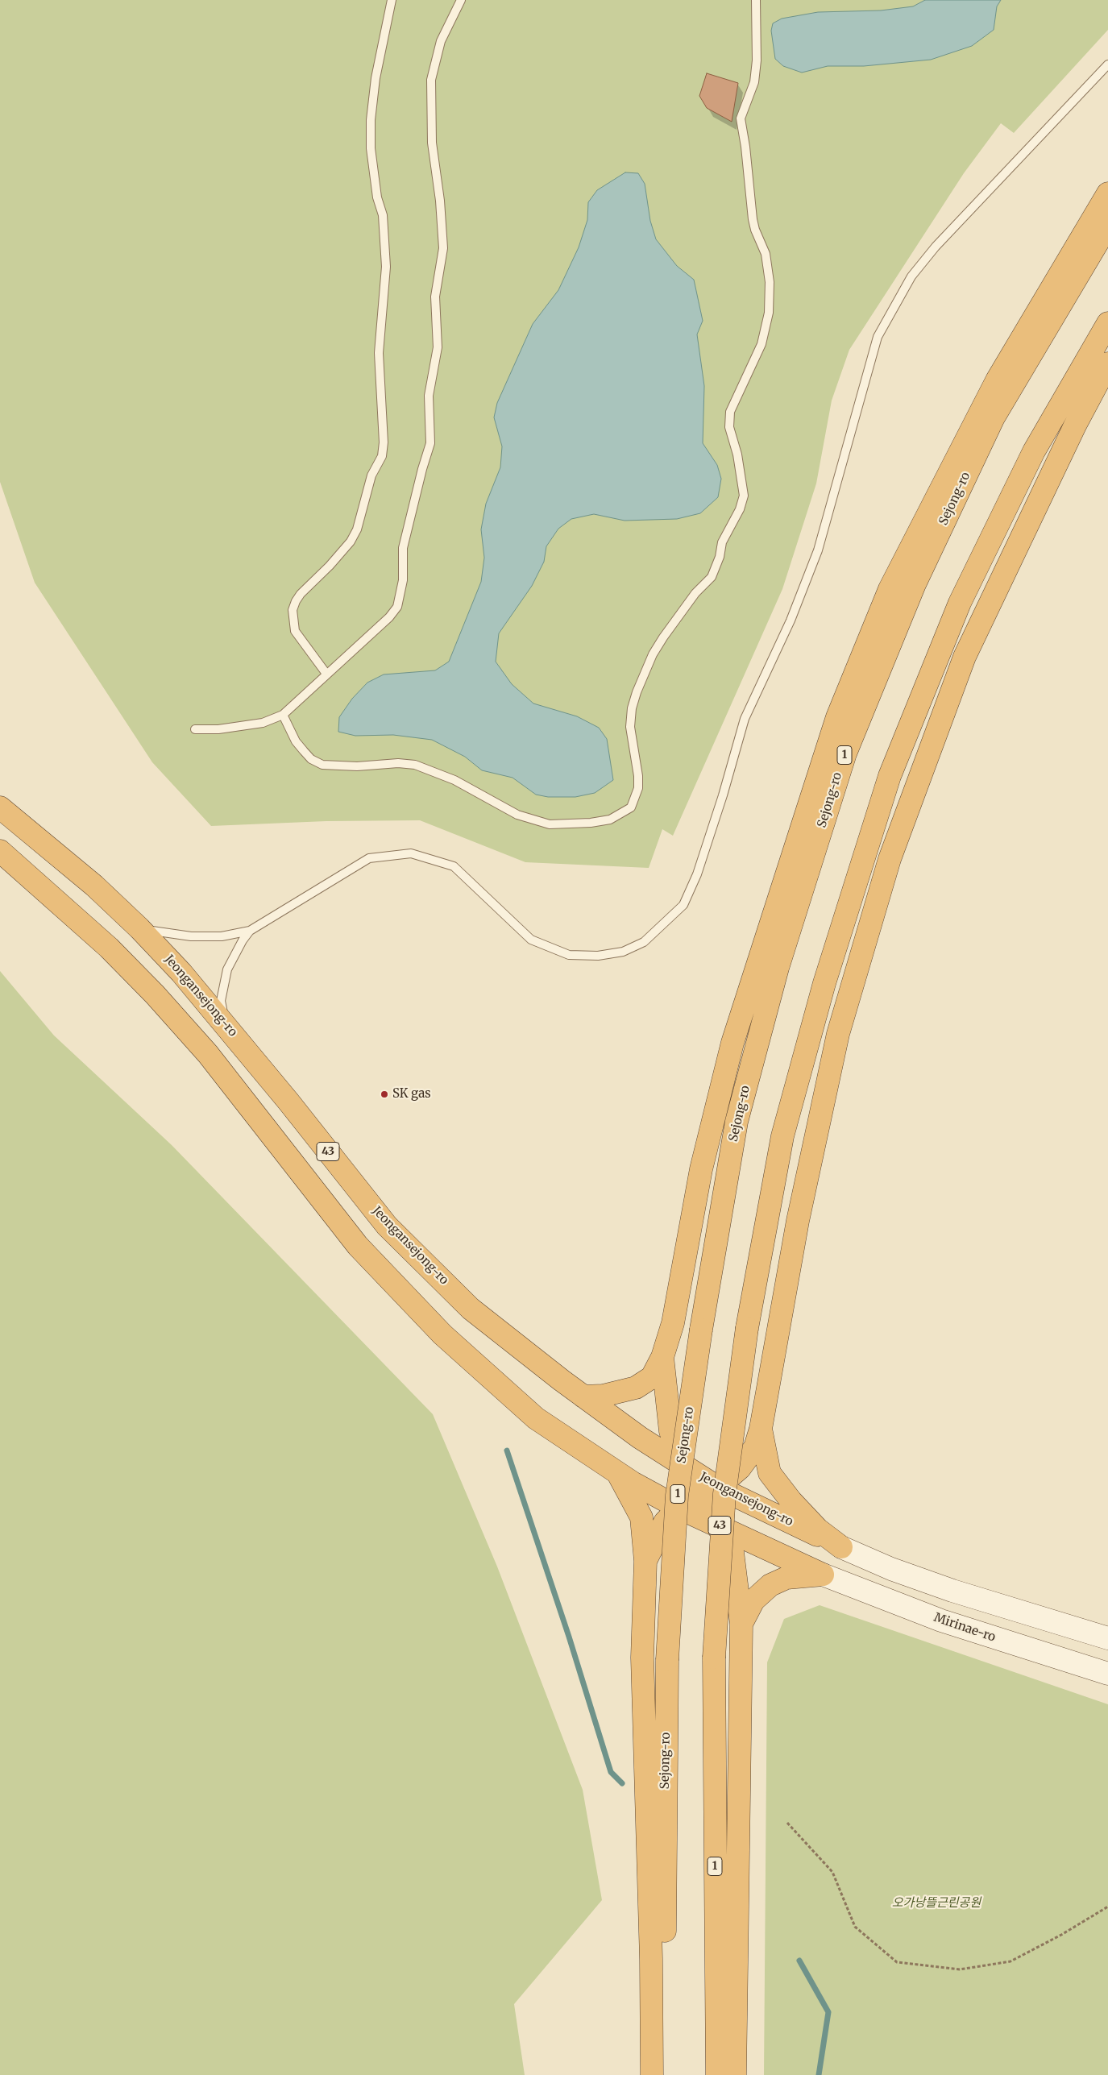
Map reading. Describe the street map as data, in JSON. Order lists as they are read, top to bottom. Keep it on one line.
{"streets":{"highway":["Sejong-ro","1","Jeongansejong-ro","43"],"main road":["Mirinae-ro"]},"crossings":[["43","Mirinae-ro"]],"parks":["오가낭뜰근린공원"],"places":["SK gas"]}
